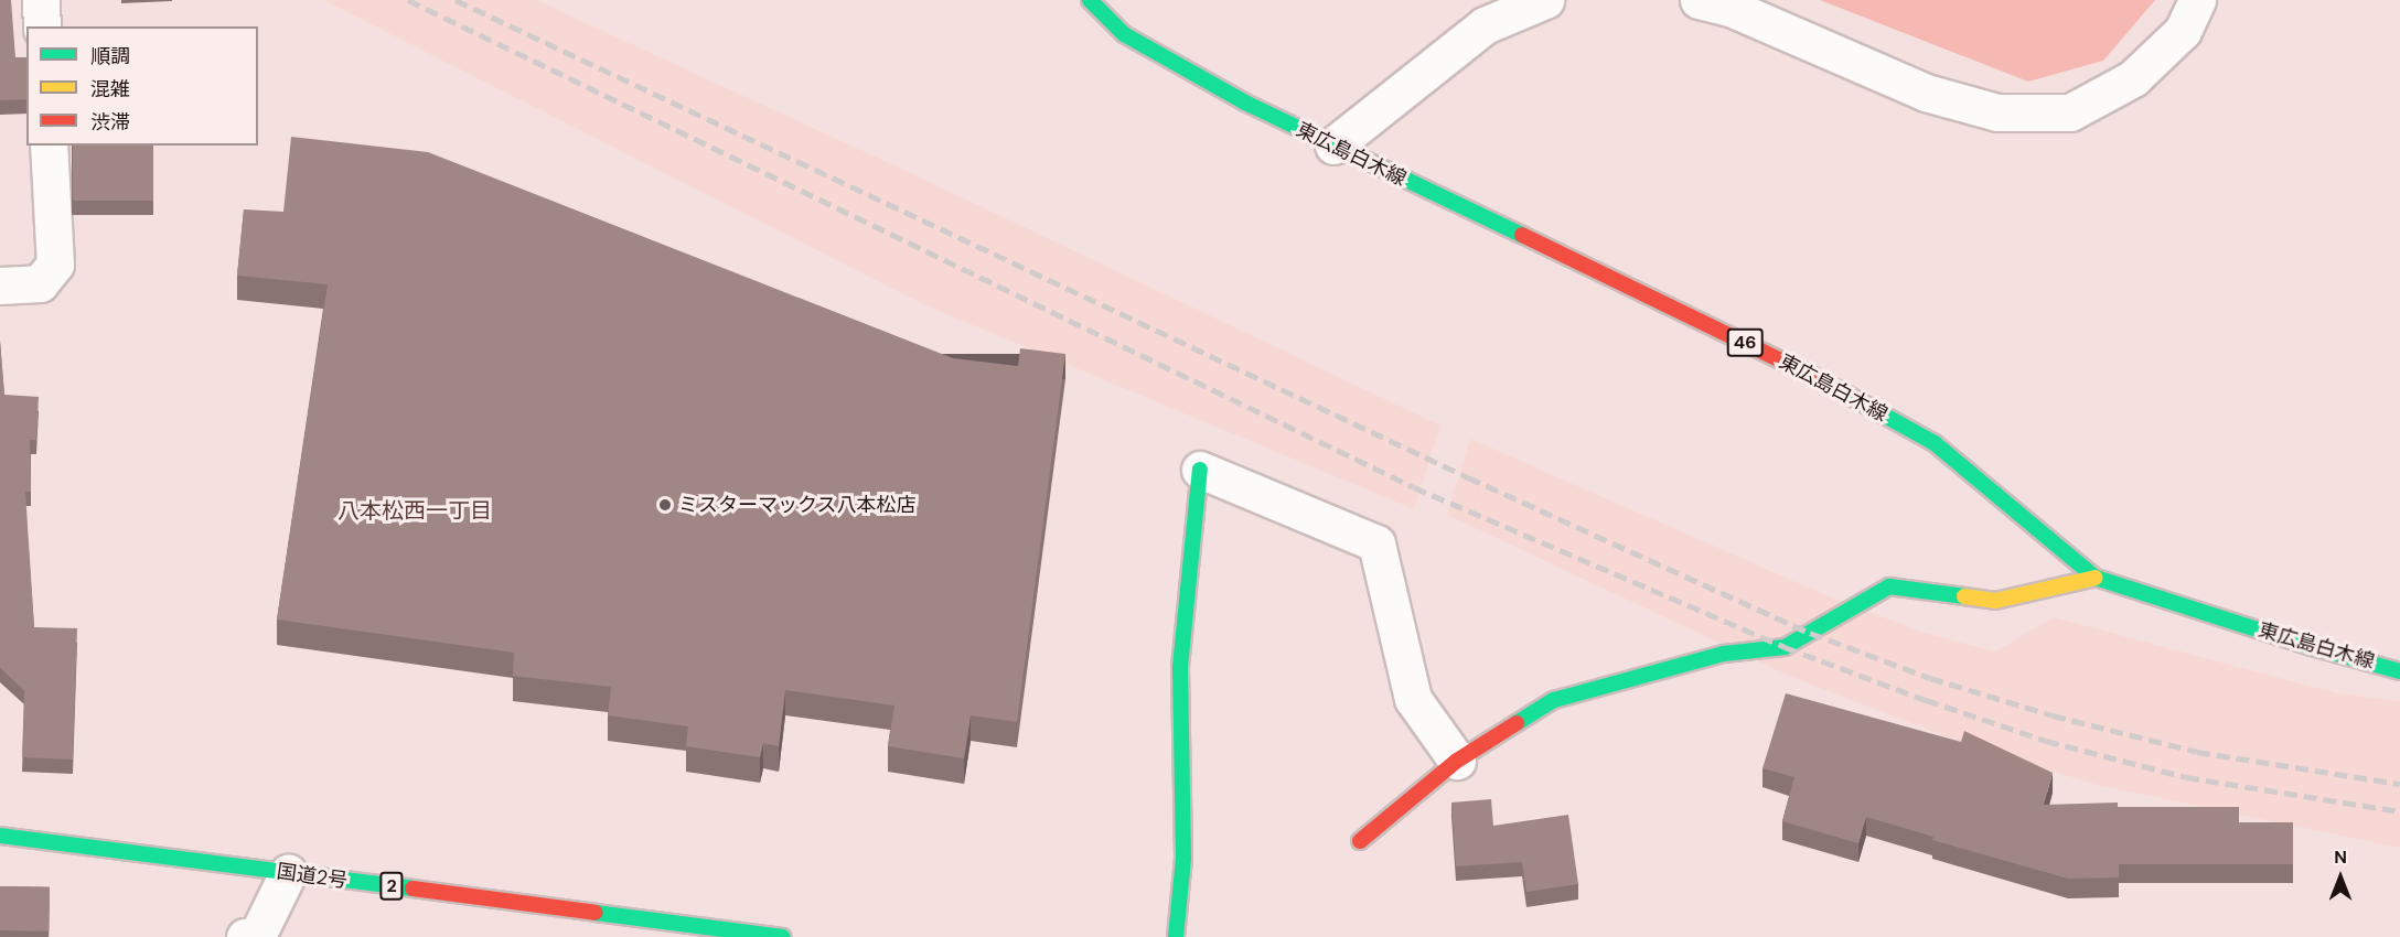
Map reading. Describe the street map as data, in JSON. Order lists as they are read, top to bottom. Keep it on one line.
{"streets":{"main road":["東広島白木線","46","国道2号","2"]},"districts":["八本松西一丁目"],"places":["ミスターマックス八本松店"],"legend":["順調","混雑","渋滞"],"north":"top"}
